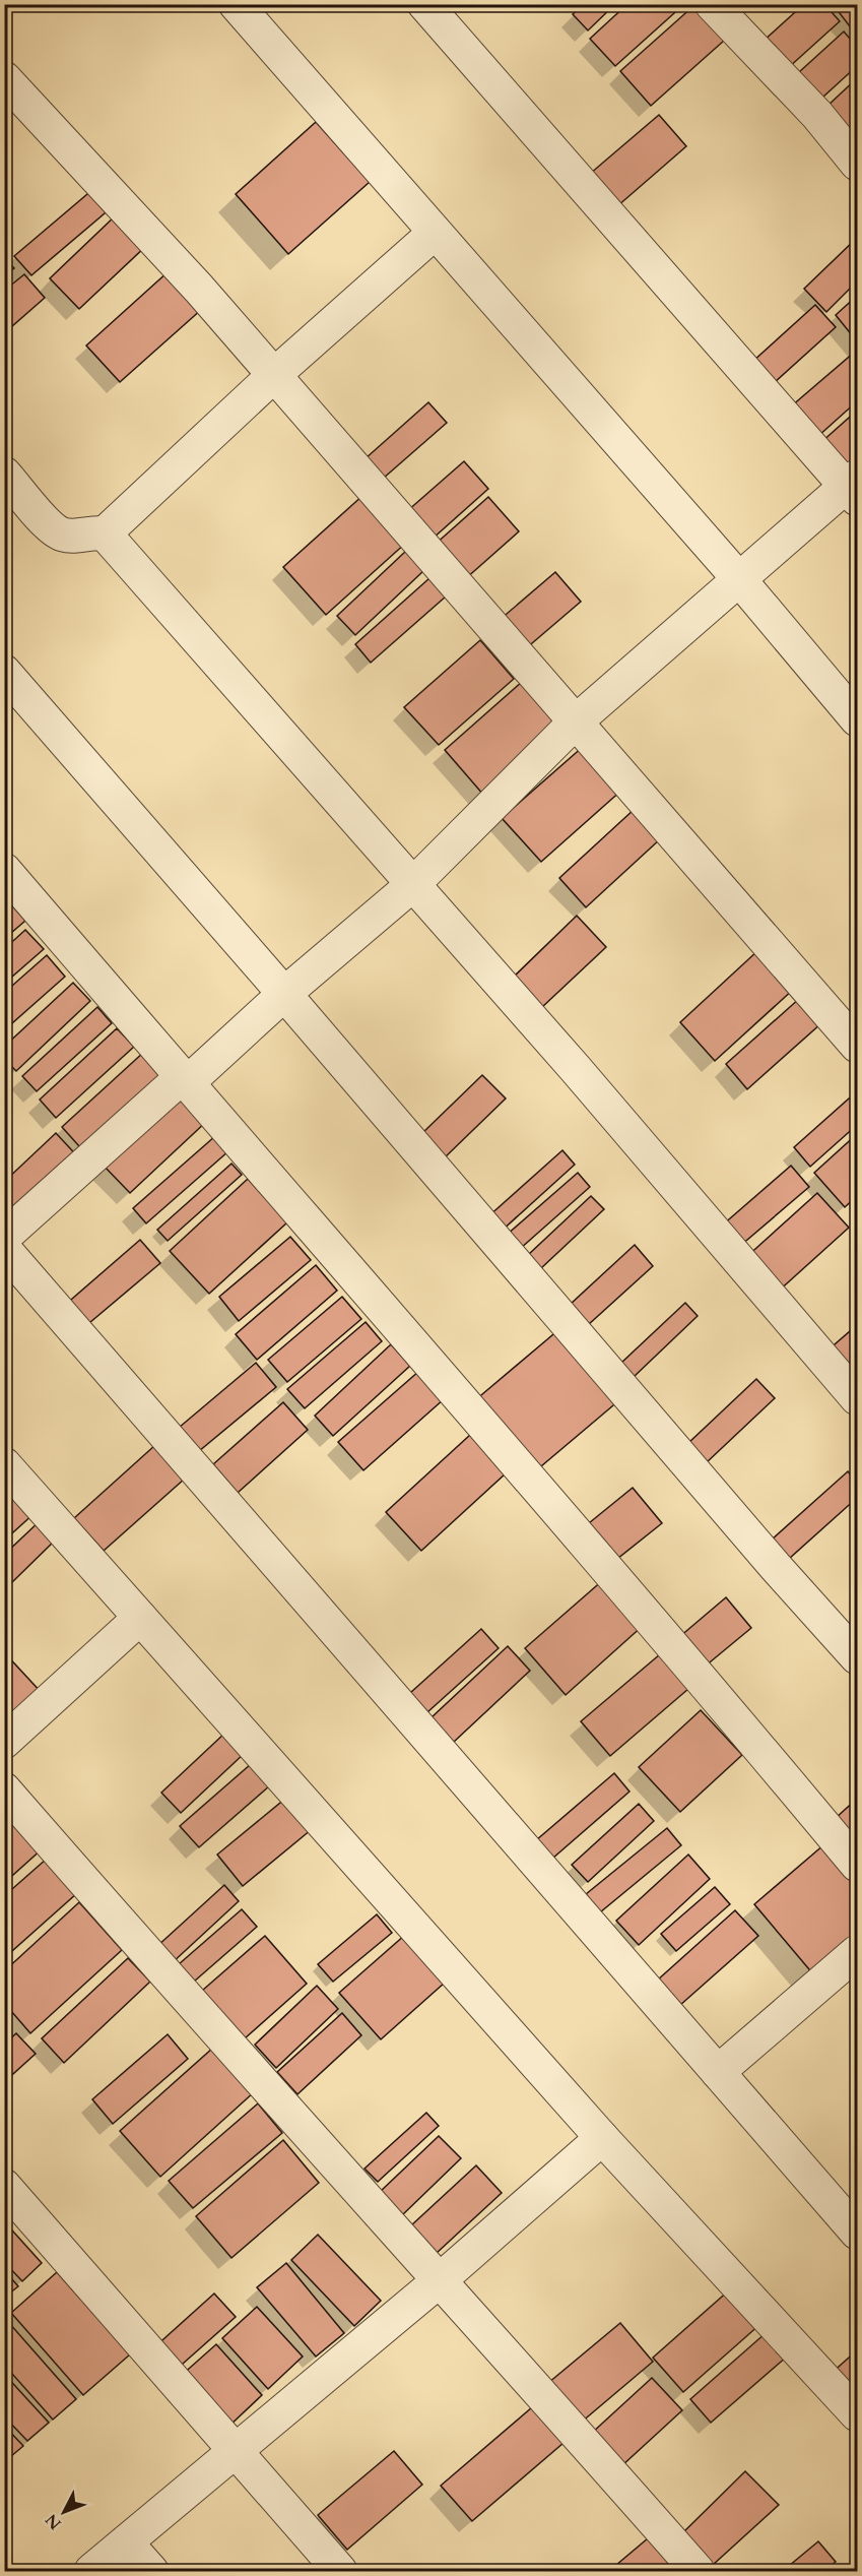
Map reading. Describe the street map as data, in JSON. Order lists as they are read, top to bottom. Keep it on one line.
{"north":"bottom left"}
